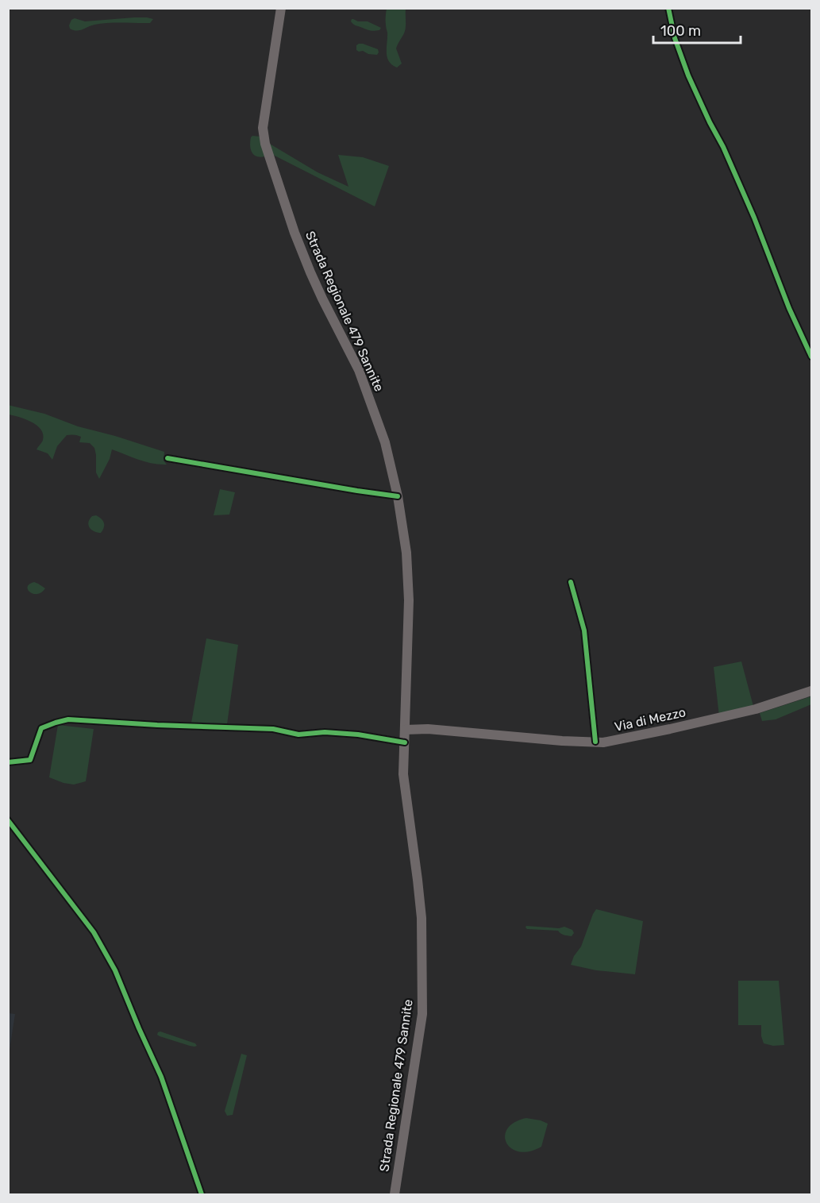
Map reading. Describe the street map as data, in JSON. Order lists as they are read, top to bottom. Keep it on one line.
{"streets":{"main road":["Strada Regionale 479 Sannite","Via di Mezzo"]},"crossings":[["Strada Regionale 479 Sannite","Via di Mezzo"]],"scale_bar":"100 m"}
